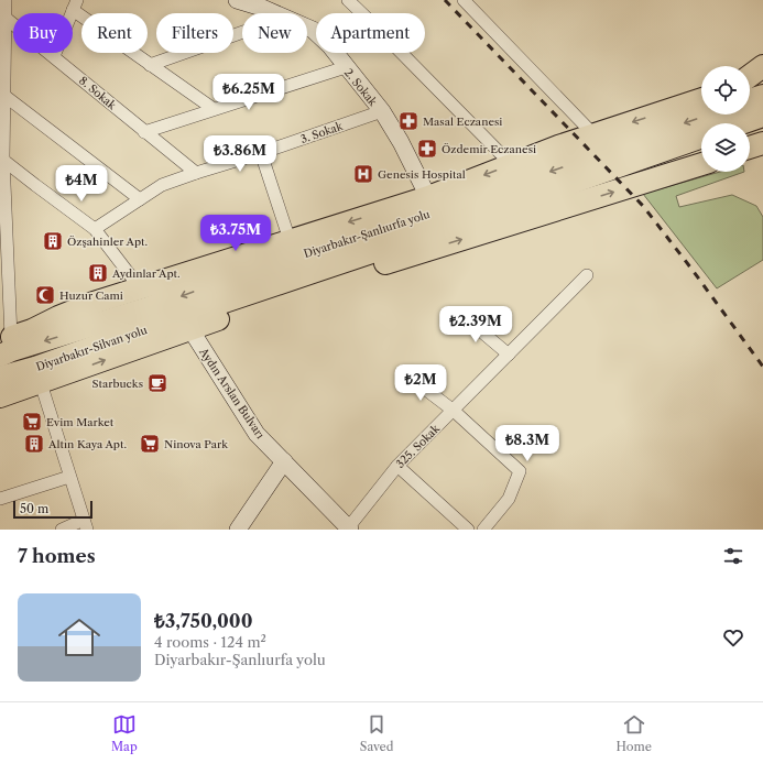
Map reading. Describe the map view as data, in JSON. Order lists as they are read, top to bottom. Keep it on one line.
{"streets":{"highway":["Diyarbakır-Şanlıurfa yolu","Diyarbakır-Silvan yolu"],"street":["2. Sokak","8. Sokak","3. Sokak","Aydın Arslan Bulvarı","325. Sokak"]},"crossings":[["2. Sokak","3. Sokak"],["8. Sokak","3. Sokak"],["Diyarbakır-Silvan yolu","Aydın Arslan Bulvarı"],["Aydın Arslan Bulvarı","325. Sokak"]],"places":{"pharmacy":["Masal Eczanesi","Özdemir Eczanesi"],"hospital":["Genesis Hospital"],"building":["Özşahinler Apt.","Aydınlar Apt.","Altın Kaya Apt."],"mosque":["Huzur Cami"],"cafe":["Starbucks"],"supermarket":["Evim Market","Ninova Park"]},"scale_bar":"50 m","page":{"chip":["Buy","Rent","Filters","New","Apartment"],"price":["₺6.25M","₺3.86M","₺4M","₺3.75M","₺2.39M","₺2M","₺8.3M"],"scale":"50 m","heading":"7 homes","list":[{"name":"₺3,750,000","note":"4 rooms · 124 m² · Diyarbakır-Şanlıurfa yolu"}],"tabs":["Map","Saved","Home"]}}
